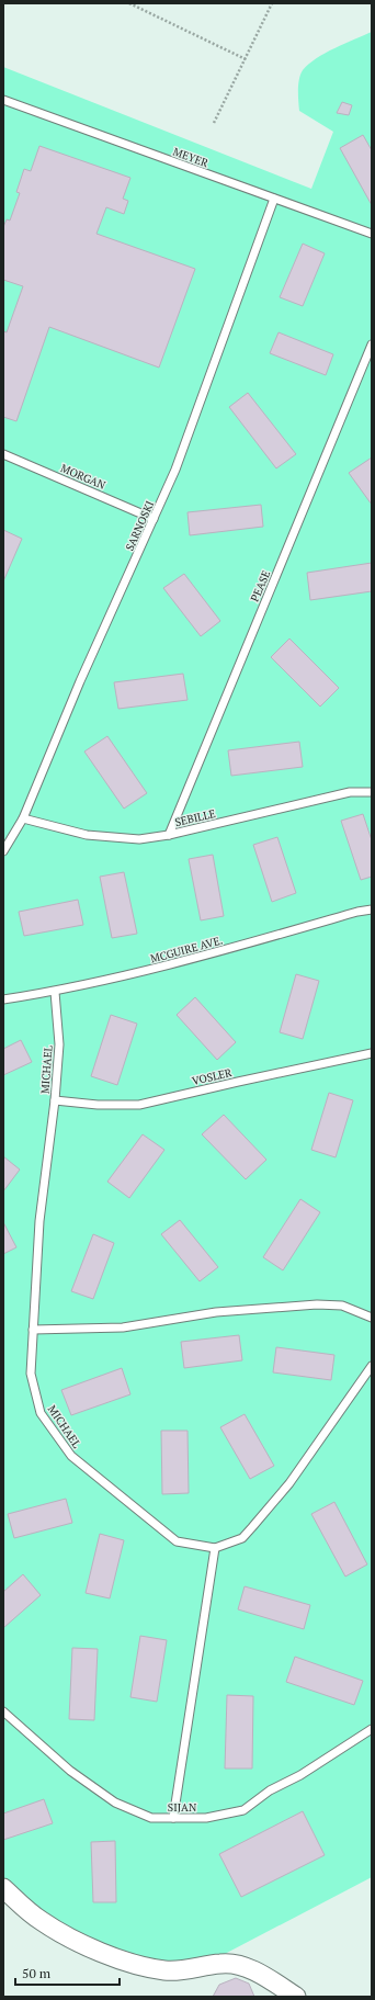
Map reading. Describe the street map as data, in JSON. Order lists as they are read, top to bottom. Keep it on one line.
{"streets":{"lane":["MEYER","MORGAN","SARNOSKI","PEASE","SEBILLE","MCGUIRE AVE.","MICHAEL","VOSLER","SIJAN"]},"crossings":[["MEYER","SARNOSKI"],["MORGAN","SARNOSKI"],["SARNOSKI","SEBILLE"],["PEASE","SEBILLE"],["MCGUIRE AVE.","MICHAEL"],["MICHAEL","VOSLER"]],"scale_bar":"50 m"}
